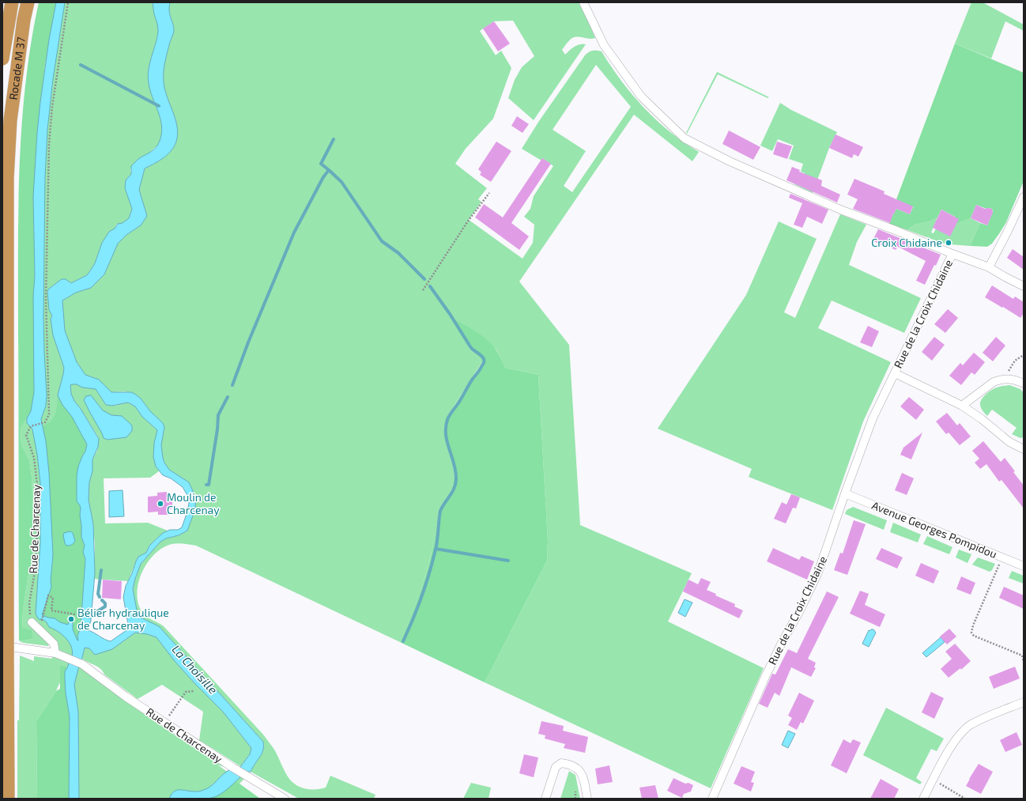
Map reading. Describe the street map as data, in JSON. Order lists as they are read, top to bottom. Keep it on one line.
{"streets":{"highway":["Rocade M 37"],"street":["Rue de la Croix Chidaine","Rue de Charcenay","Avenue Georges Pompidou"]},"crossings":[["Rocade M 37","Rue de Charcenay"],["Rue de la Croix Chidaine","Avenue Georges Pompidou"]],"water":["La Choisille"],"places":["Croix Chidaine","Moulin de Charcenay","Bélier hydraulique de Charcenay"]}
